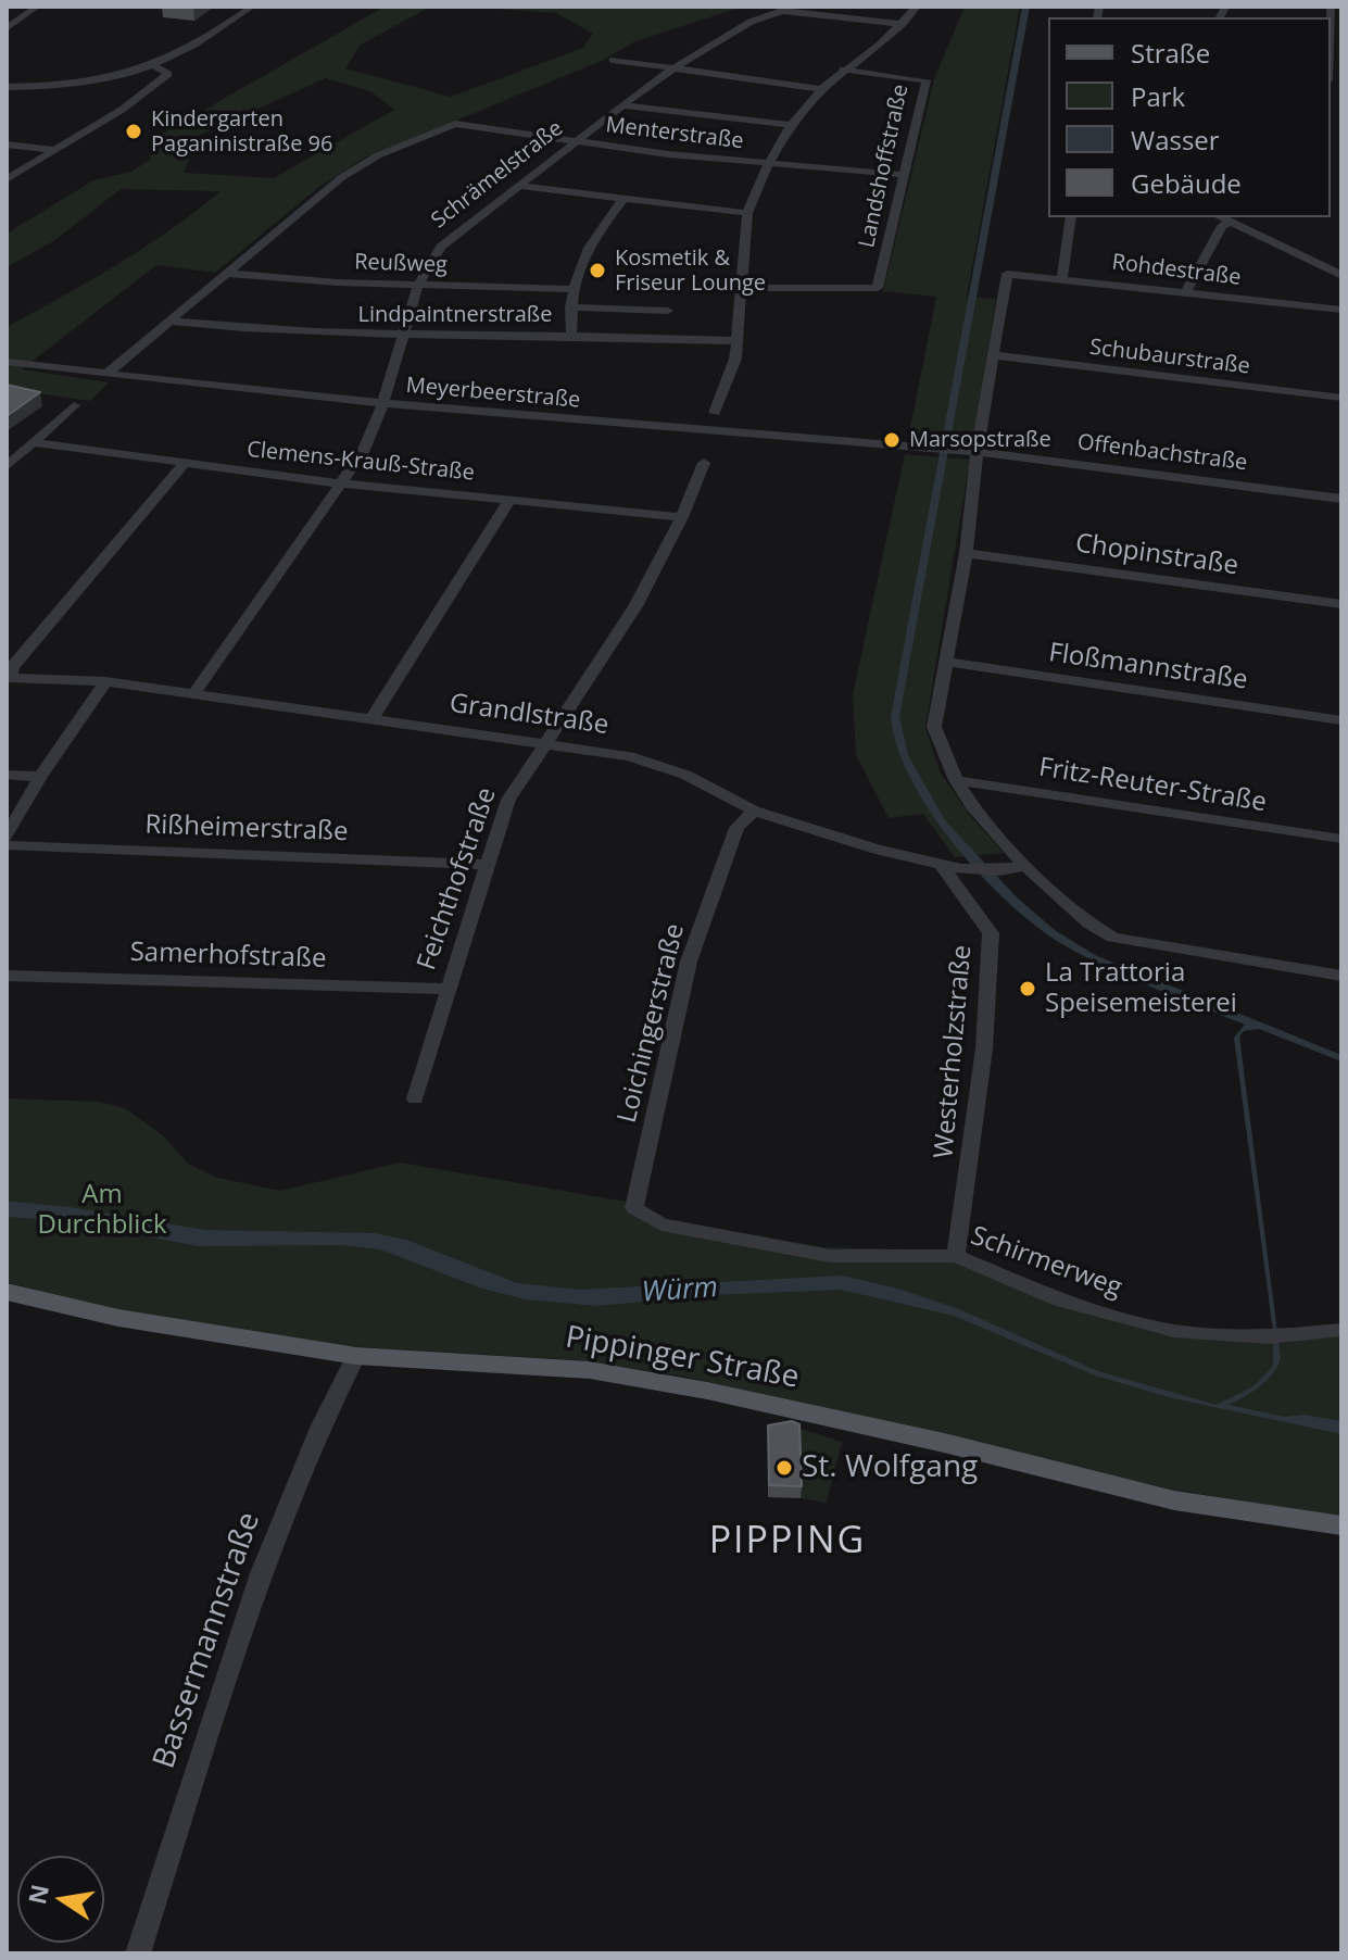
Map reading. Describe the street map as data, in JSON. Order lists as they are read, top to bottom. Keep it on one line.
{"streets":{"main road":["Pippinger Straße"],"street":["Menterstraße","Landshoffstraße","Schrämelstraße","Reußweg","Rohdestraße","Lindpaintnerstraße","Schubaurstraße","Meyerbeerstraße","Offenbachstraße","Clemens-Krauß-Straße","Chopinstraße","Floßmannstraße","Grandlstraße","Fritz-Reuter-Straße","Rißheimerstraße","Feichthofstraße","Samerhofstraße","Loichingerstraße","Westerholzstraße","Schirmerweg","Bassermannstraße"]},"crossings":[["Menterstraße","Landshoffstraße"],["Menterstraße","Schrämelstraße"],["Menterstraße","Reußweg"],["Menterstraße","Lindpaintnerstraße"],["Menterstraße","Meyerbeerstraße"],["Schrämelstraße","Reußweg"],["Schrämelstraße","Lindpaintnerstraße"],["Schrämelstraße","Meyerbeerstraße"],["Schrämelstraße","Clemens-Krauß-Straße"],["Schrämelstraße","Grandlstraße"],["Rohdestraße","Schubaurstraße"],["Meyerbeerstraße","Offenbachstraße"],["Clemens-Krauß-Straße","Feichthofstraße"],["Grandlstraße","Feichthofstraße"],["Grandlstraße","Loichingerstraße"],["Grandlstraße","Westerholzstraße"],["Rißheimerstraße","Feichthofstraße"],["Feichthofstraße","Samerhofstraße"],["Loichingerstraße","Schirmerweg"],["Westerholzstraße","Schirmerweg"],["Pippinger Straße","Bassermannstraße"]],"districts":["PIPPING"],"water":["Würm"],"parks":["Am Durchblick"],"places":["Kindergarten Paganinistraße 96","Kosmetik & Friseur Lounge","Marsopstraße","La Trattoria Speisemeisterei","St. Wolfgang"],"legend":["Straße","Park","Wasser","Gebäude"],"north":"left"}
